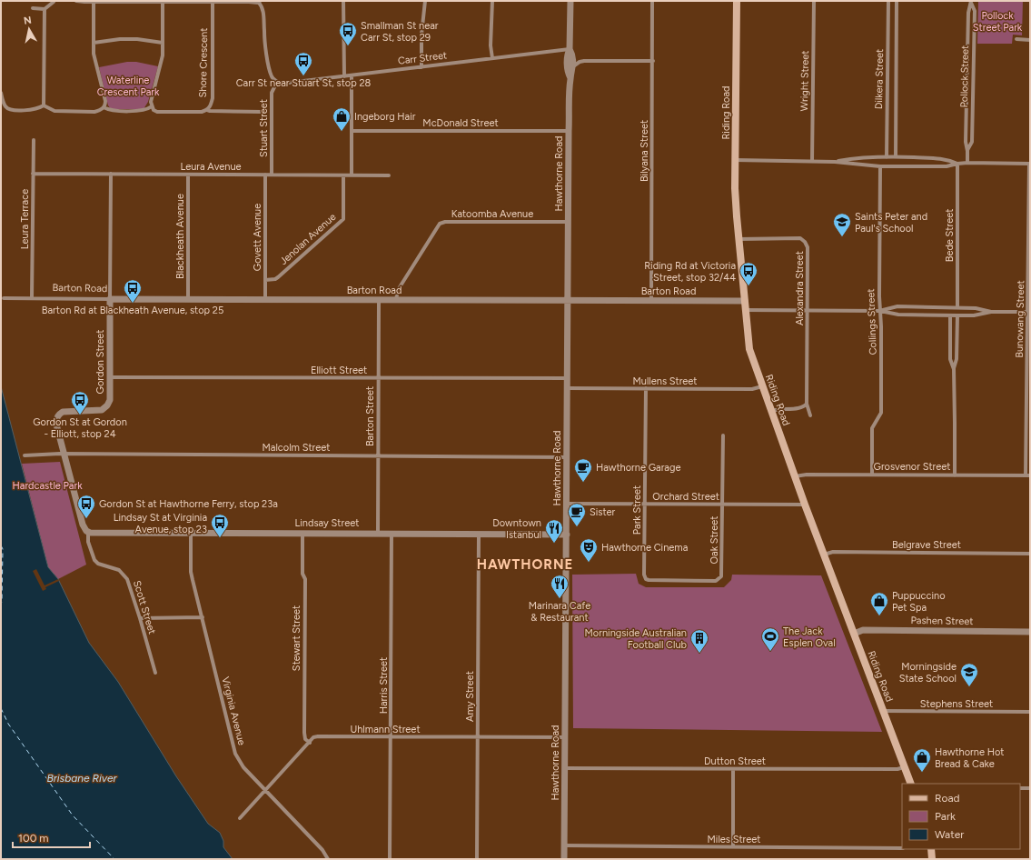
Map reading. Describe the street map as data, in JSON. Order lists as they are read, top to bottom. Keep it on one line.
{"streets":{"main road":["Riding Road"],"street":["Carr Street","Shore Crescent","Pollock Street","Dilkera Street","Wright Street","McDonald Street","Stuart Street","Bilyana Street","Leura Avenue","Hawthorne Road","Katoomba Avenue","Leura Terrace","Bede Street","Blackheath Avenue","Govett Avenue","Jenolan Avenue","Barton Road","Alexandra Street","Bunowang Street","Collings Street","Gordon Street","Elliott Street","Mullens Street","Barton Street","Malcolm Street","Grosvenor Street","Orchard Street","Park Street","Lindsay Street","Oak Street","Belgrave Street","Scott Street","Pashen Street","Stewart Street","Harris Street","Amy Street","Stephens Street","Virginia Avenue","Uhlmann Street","Dutton Street","Miles Street"]},"crossings":[["Carr Street","Stuart Street"],["Carr Street","Hawthorne Road"],["Riding Road","Barton Road"],["Riding Road","Alexandra Street"],["Riding Road","Mullens Street"],["Riding Road","Grosvenor Street"],["Riding Road","Orchard Street"],["Riding Road","Belgrave Street"],["Riding Road","Pashen Street"],["Riding Road","Stephens Street"],["Riding Road","Dutton Street"],["McDonald Street","Hawthorne Road"],["Stuart Street","Leura Avenue"],["Bilyana Street","Barton Road"],["Leura Avenue","Leura Terrace"],["Leura Avenue","Blackheath Avenue"],["Leura Avenue","Govett Avenue"],["Leura Avenue","Jenolan Avenue"],["Leura Avenue","Gordon Street"],["Hawthorne Road","Katoomba Avenue"],["Hawthorne Road","Barton Road"],["Hawthorne Road","Elliott Street"],["Hawthorne Road","Mullens Street"],["Hawthorne Road","Malcolm Street"],["Hawthorne Road","Orchard Street"],["Hawthorne Road","Lindsay Street"],["Hawthorne Road","Uhlmann Street"],["Hawthorne Road","Dutton Street"],["Hawthorne Road","Miles Street"],["Katoomba Avenue","Barton Road"],["Leura Terrace","Barton Road"],["Blackheath Avenue","Barton Road"],["Govett Avenue","Jenolan Avenue"],["Govett Avenue","Barton Road"],["Barton Road","Gordon Street"],["Barton Road","Barton Street"],["Bunowang Street","Grosvenor Street"],["Collings Street","Grosvenor Street"],["Gordon Street","Elliott Street"],["Gordon Street","Malcolm Street"],["Gordon Street","Lindsay Street"],["Gordon Street","Scott Street"],["Elliott Street","Barton Street"],["Mullens Street","Park Street"],["Barton Street","Malcolm Street"],["Barton Street","Lindsay Street"],["Orchard Street","Park Street"],["Orchard Street","Oak Street"],["Park Street","Oak Street"],["Lindsay Street","Stewart Street"],["Lindsay Street","Harris Street"],["Lindsay Street","Amy Street"],["Lindsay Street","Virginia Avenue"],["Stewart Street","Uhlmann Street"],["Harris Street","Uhlmann Street"],["Amy Street","Uhlmann Street"],["Virginia Avenue","Uhlmann Street"]],"districts":["HAWTHORNE"],"water":["Brisbane River"],"parks":["Pollock Street Park","Waterline Crescent Park","Hardcastle Park"],"places":{"bus stop":["Smallman St near Carr St, stop 29","Carr St near Stuart St, stop 28","Riding Rd at Victoria Street, stop 32/44","Barton Rd at Blackheath Avenue, stop 25","Gordon St at Gordon - Elliott, stop 24","Gordon St at Hawthorne Ferry, stop 23a","Lindsay St at Virginia Avenue, stop 23"],"shop":["Ingeborg Hair","Puppuccino Pet Spa","Hawthorne Hot Bread & Cake"],"school or university":["Saints Peter and Paul's School","Morningside State School"],"cafe":["Hawthorne Garage","Sister"],"restaurant":["Downtown Istanbul","Marinara Cafe & Restaurant"],"theatre":["Hawthorne Cinema"],"sports":["The Jack Esplen Oval"],"building":["Morningside Australian Football Club"]},"legend":["Road","Park","Water"],"scale_bar":"100 m","north":"top"}
